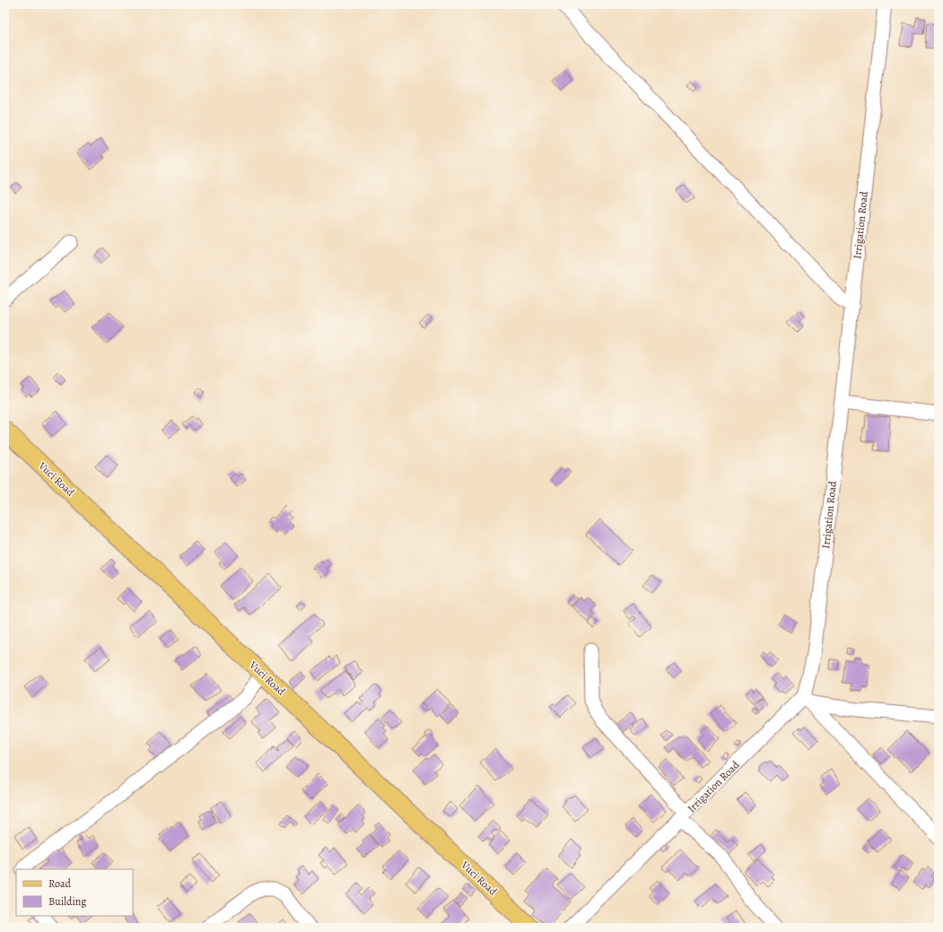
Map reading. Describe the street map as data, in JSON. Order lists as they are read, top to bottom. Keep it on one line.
{"streets":{"main road":["Vuci Road"],"street":["Irrigation Road"]},"legend":["Road","Building"]}
